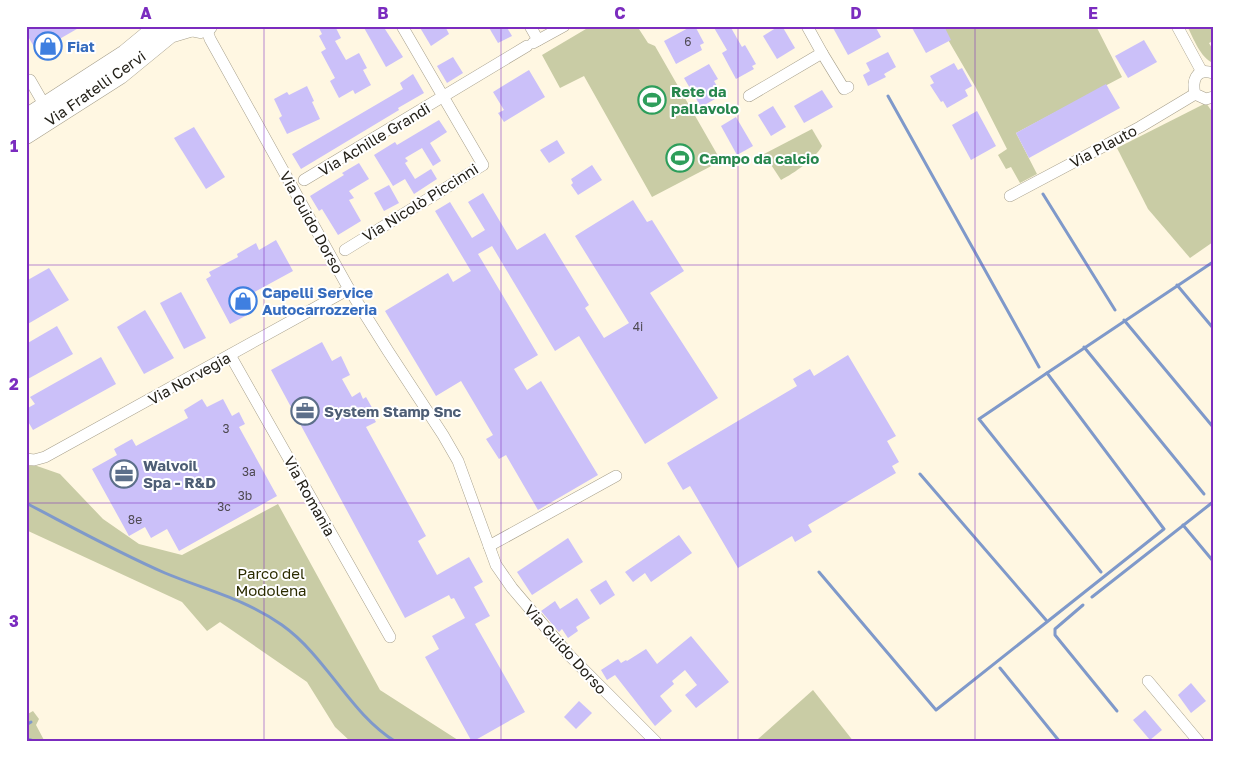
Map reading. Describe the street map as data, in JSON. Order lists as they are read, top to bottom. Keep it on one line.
{"streets":{"main road":["Via Fratelli Cervi"],"street":["Via Achille Grandi","Via Plauto","Via Nicolò Piccinni","Via Guido Dorso","Via Norvegia","Via Romania"]},"crossings":[["Via Fratelli Cervi","Via Guido Dorso"],["Via Achille Grandi","Via Nicolò Piccinni"],["Via Guido Dorso","Via Norvegia"],["Via Norvegia","Via Romania"]],"parks":["Parco del Modolena"],"places":{"shop":["Fiat","Capelli Service Autocarrozzeria"],"sports":["Rete da pallavolo","Campo da calcio"],"office":["System Stamp Snc","Walvoil Spa - R&D"]},"house_numbers":["6","4i","3","3a","3b","3c","8e"],"grid":{"columns":["A","B","C","D","E"],"rows":["1","2","3"]}}
